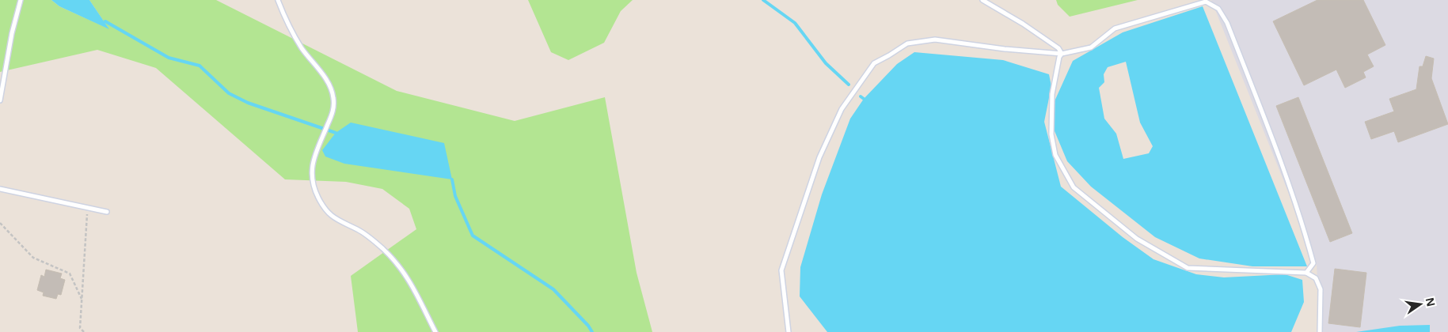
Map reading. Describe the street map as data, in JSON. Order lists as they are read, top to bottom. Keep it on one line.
{"north":"right"}
